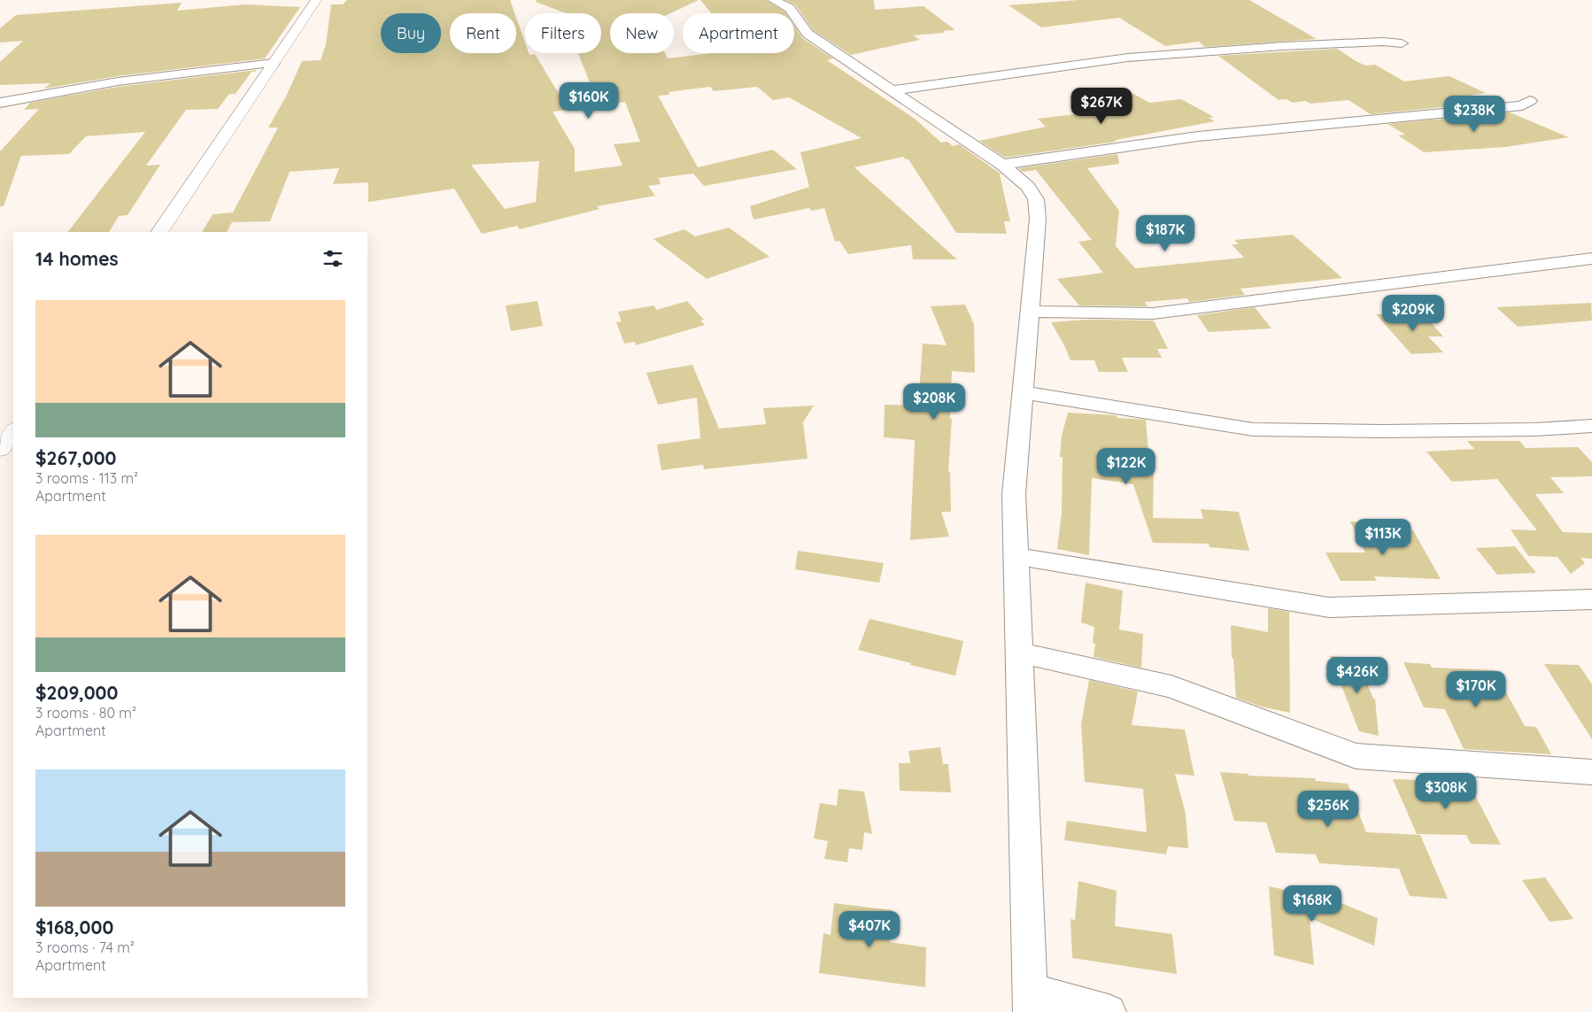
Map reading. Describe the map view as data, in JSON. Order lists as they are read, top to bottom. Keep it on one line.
{"page":{"chip":["Buy","Rent","Filters","New","Apartment"],"price":["$160K","$267K","$238K","$187K","$209K","$208K","$122K","$113K","$426K","$170K","$308K","$256K","$168K","$407K"],"heading":"14 homes","list":[{"name":"$267,000","note":"3 rooms · 113 m² · Apartment"},{"name":"$209,000","note":"3 rooms · 80 m² · Apartment"},{"name":"$168,000","note":"3 rooms · 74 m² · Apartment"}]}}
